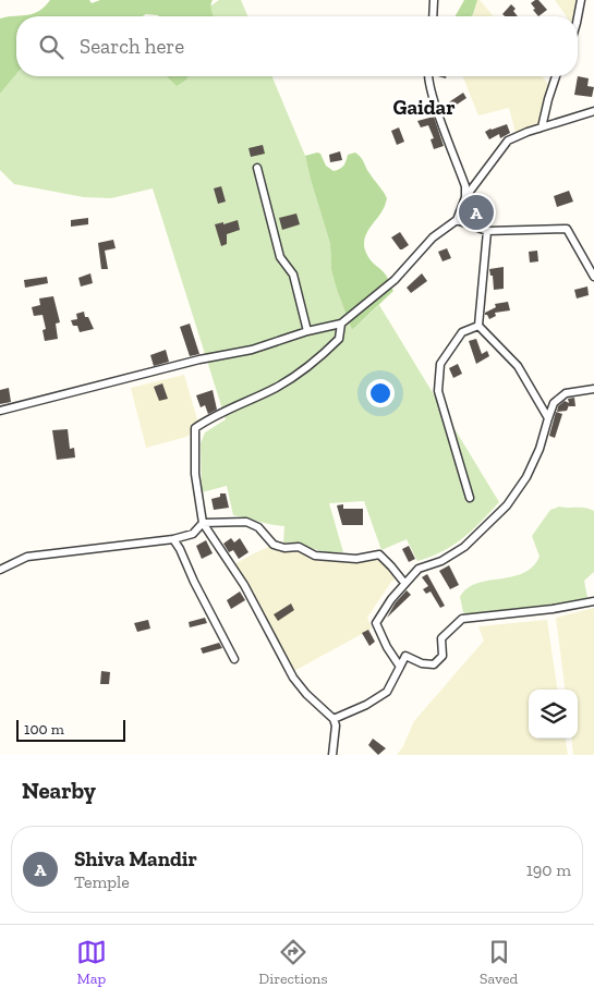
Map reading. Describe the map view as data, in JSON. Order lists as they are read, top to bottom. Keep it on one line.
{"districts":["Gaidar"],"scale_bar":"100 m","page":{"search":"Search here","pins":"A","scale":"100 m","heading":"Nearby","list":[{"mark":"A","name":"Shiva Mandir","note":"Temple","value":"190 m"}],"nav":["Map","Directions","Saved"]}}
